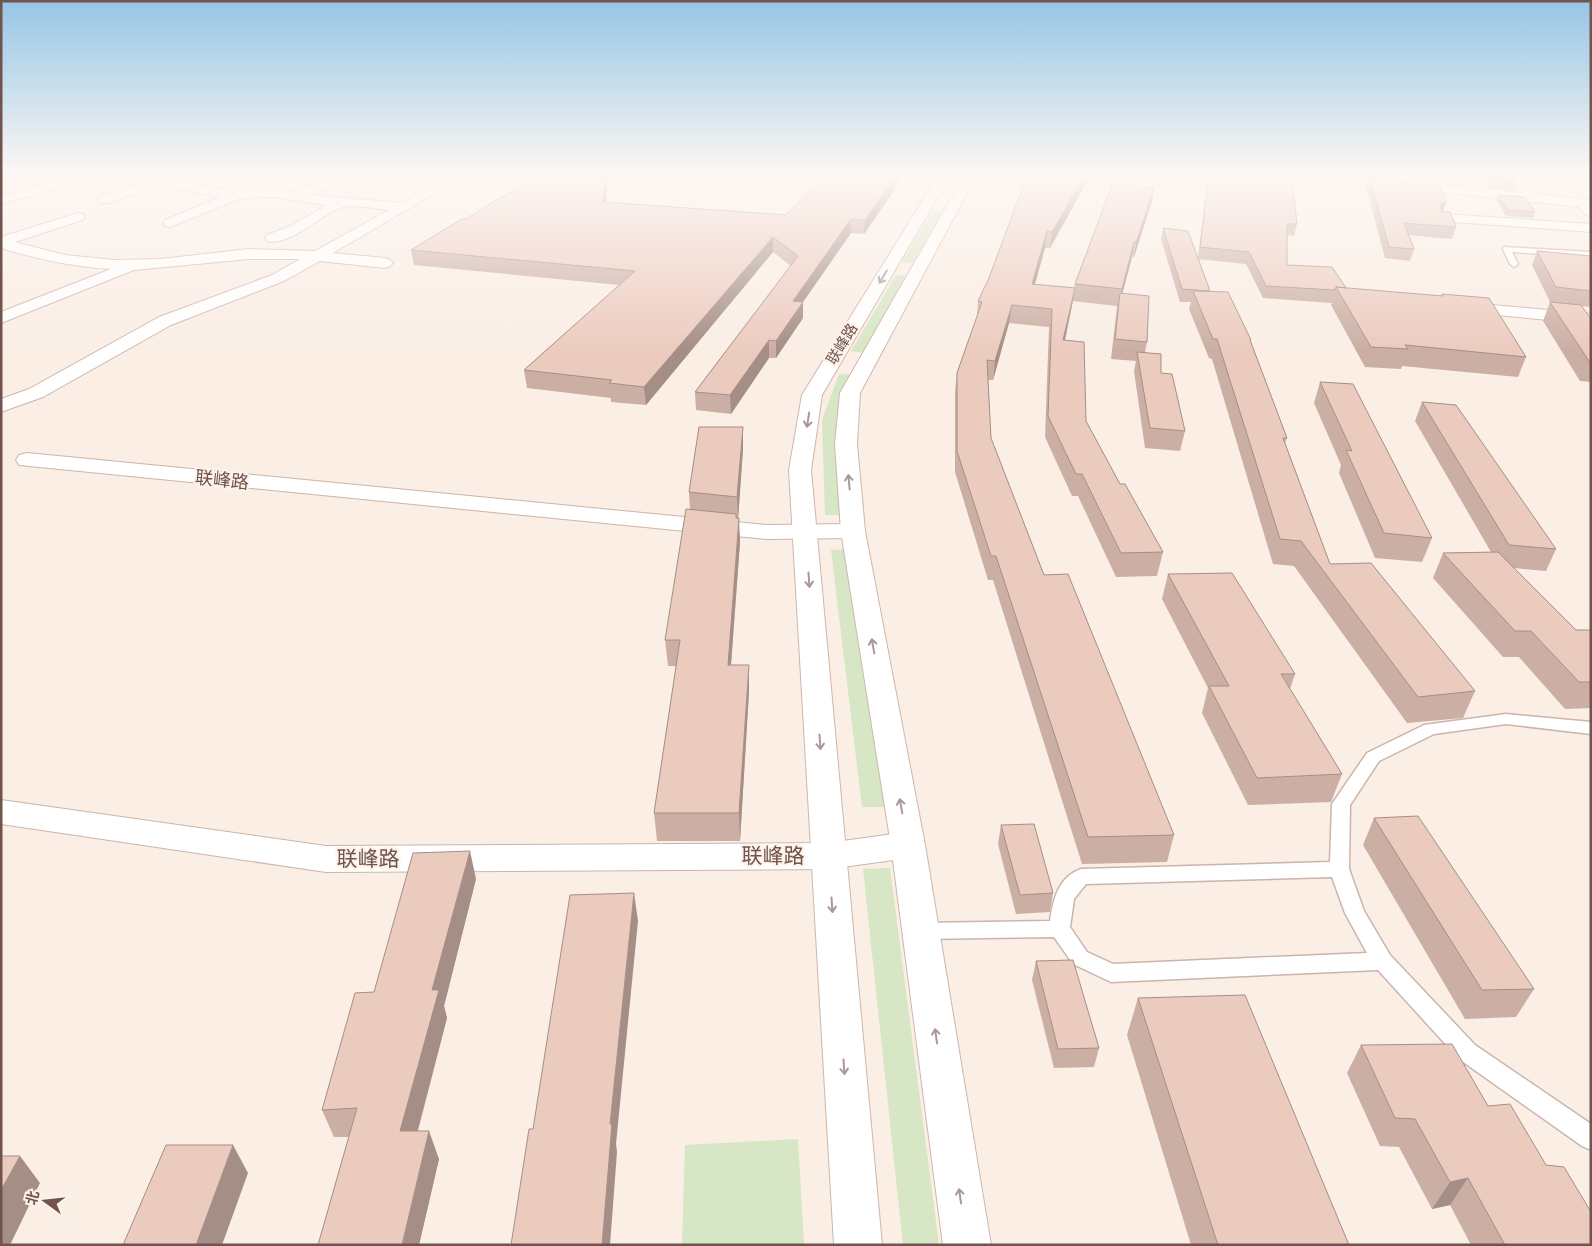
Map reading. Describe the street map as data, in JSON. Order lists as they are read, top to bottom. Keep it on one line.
{"streets":{"street":["联峰路"]},"north":"left"}
